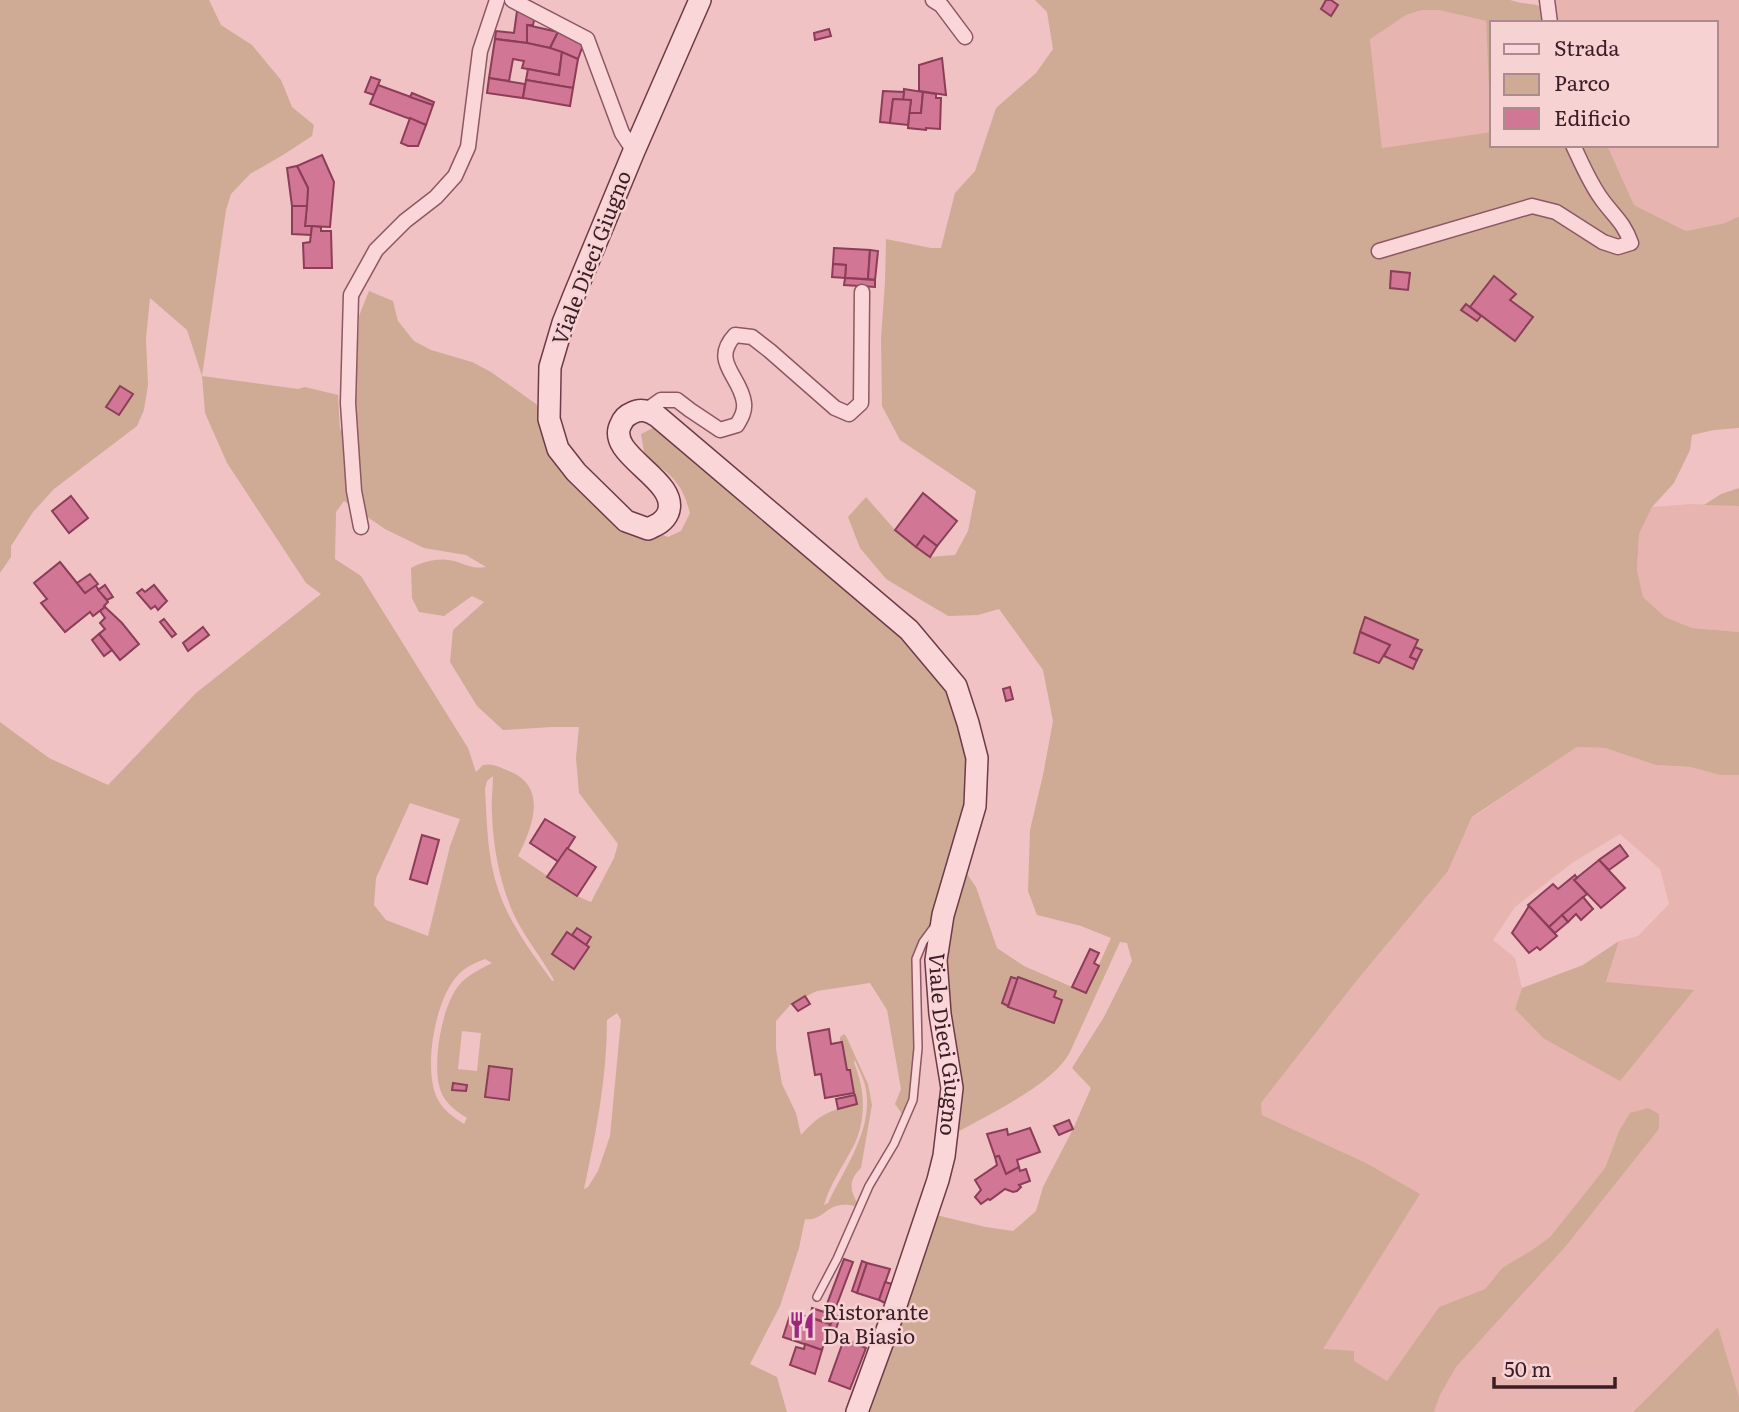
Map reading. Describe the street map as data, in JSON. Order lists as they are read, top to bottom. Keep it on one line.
{"streets":{"main road":["Viale Dieci Giugno"]},"places":{"restaurant":["Ristorante Da Biasio"]},"legend":["Strada","Parco","Edificio"],"scale_bar":"50 m"}
